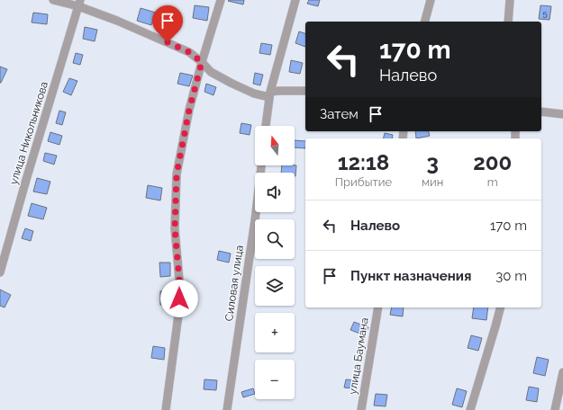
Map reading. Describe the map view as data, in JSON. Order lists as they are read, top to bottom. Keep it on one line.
{"streets":{"street":["улица Никольникова","Силовая улица","улица Баумана"]},"house_numbers":["5"],"north":"top","page":{"turn":["170 m","Налево"],"then":"Затем","map_buttons":["+","−"],"eta":["12:18","Прибытие","3","мин","200","m"],"list":[{"name":"Налево","value":"170 m"},{"name":"Пункт назначения","value":"30 m"}]}}
